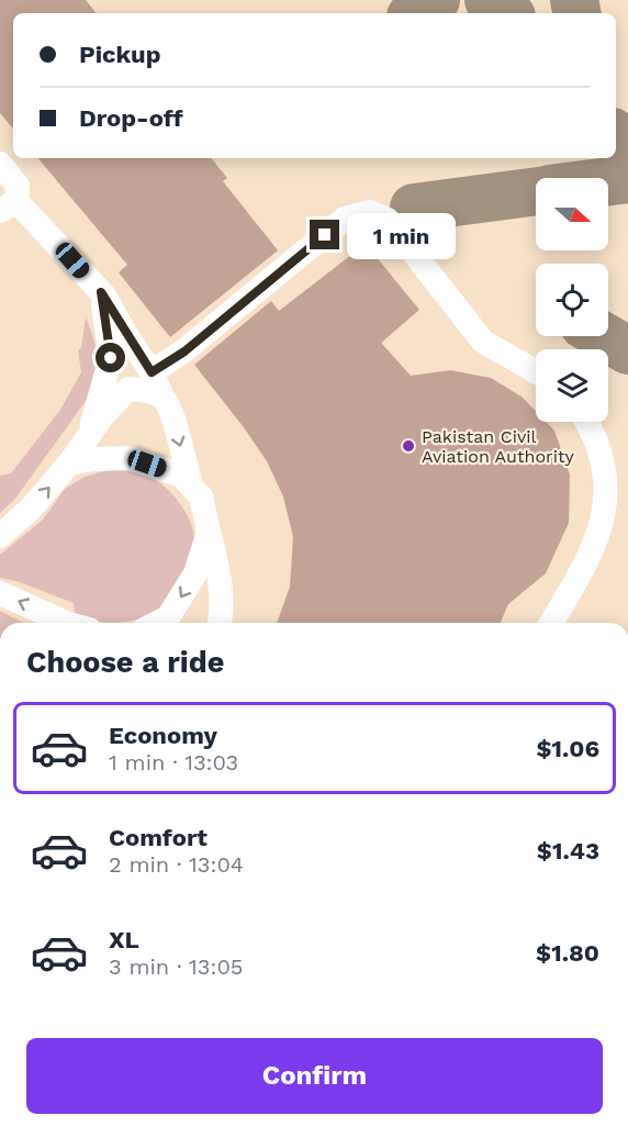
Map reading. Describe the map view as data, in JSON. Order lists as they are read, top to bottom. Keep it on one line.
{"places":["Pakistan Civil Aviation Authority"],"north":"right","page":{"banner":["Pickup","Drop-off"],"bubble":"1 min","heading":"Choose a ride","list":[{"name":"Economy","note":"1 min · 13:03","value":"$1.06"},{"name":"Comfort","note":"2 min · 13:04","value":"$1.43"},{"name":"XL","note":"3 min · 13:05","value":"$1.80"}],"buttons":"Confirm"}}
